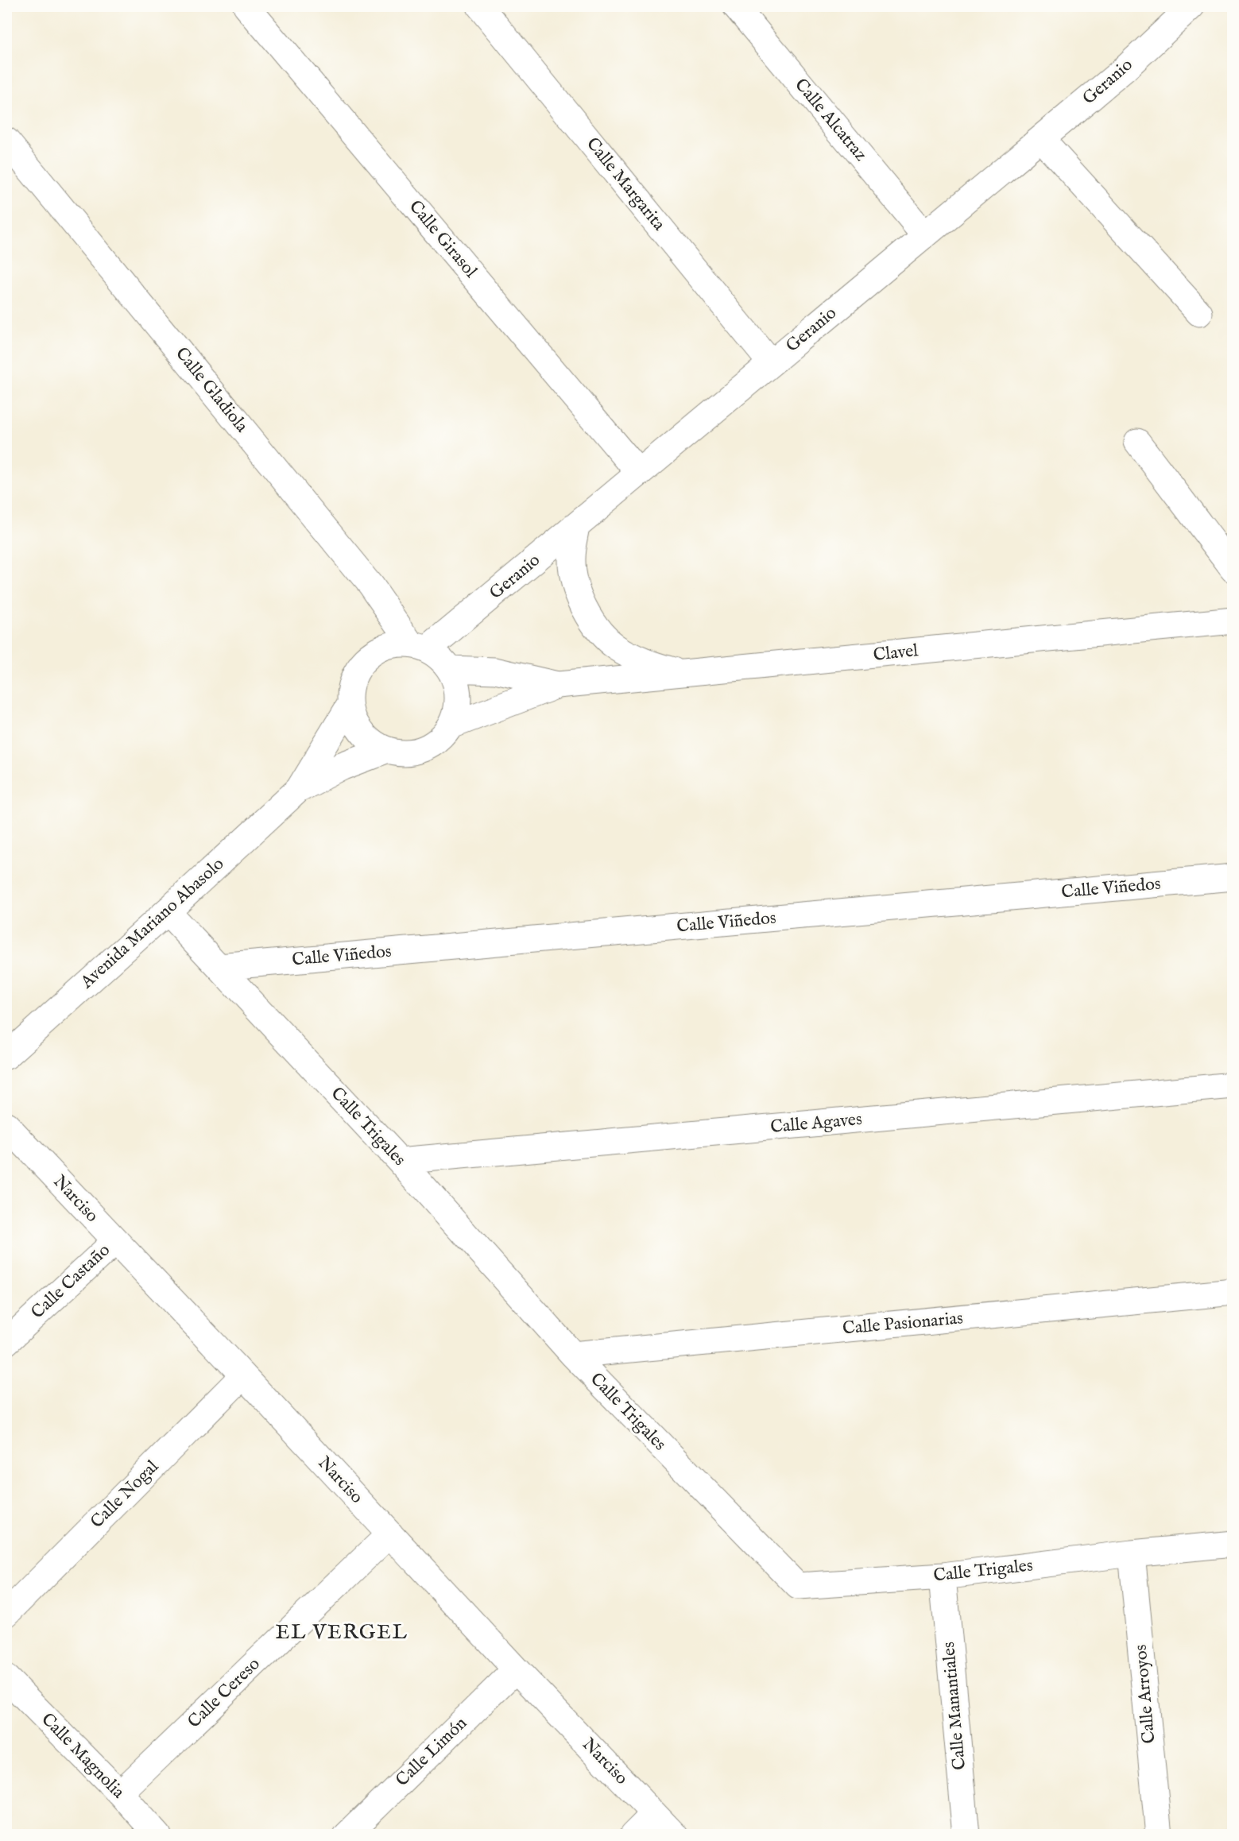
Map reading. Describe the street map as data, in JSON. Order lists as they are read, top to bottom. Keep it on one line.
{"streets":{"street":["Geranio","Calle Alcatraz","Calle Margarita","Calle Girasol","Calle Gladiola","Clavel","Calle Viñedos","Avenida Mariano Abasolo","Calle Agaves","Calle Trigales","Narciso","Calle Castaño","Calle Pasionarias","Calle Nogal","Calle Cereso","Calle Arroyos","Calle Manantiales","Calle Limón","Calle Magnolia"]},"crossings":[["Geranio","Calle Alcatraz"],["Geranio","Calle Margarita"],["Geranio","Calle Girasol"],["Geranio","Calle Gladiola"],["Calle Viñedos","Calle Trigales"],["Avenida Mariano Abasolo","Calle Trigales"],["Calle Agaves","Calle Trigales"],["Calle Trigales","Calle Pasionarias"],["Calle Trigales","Calle Arroyos"],["Calle Trigales","Calle Manantiales"],["Narciso","Calle Castaño"],["Narciso","Calle Nogal"],["Narciso","Calle Cereso"],["Narciso","Calle Limón"],["Calle Cereso","Calle Magnolia"]],"districts":["EL VERGEL"]}
